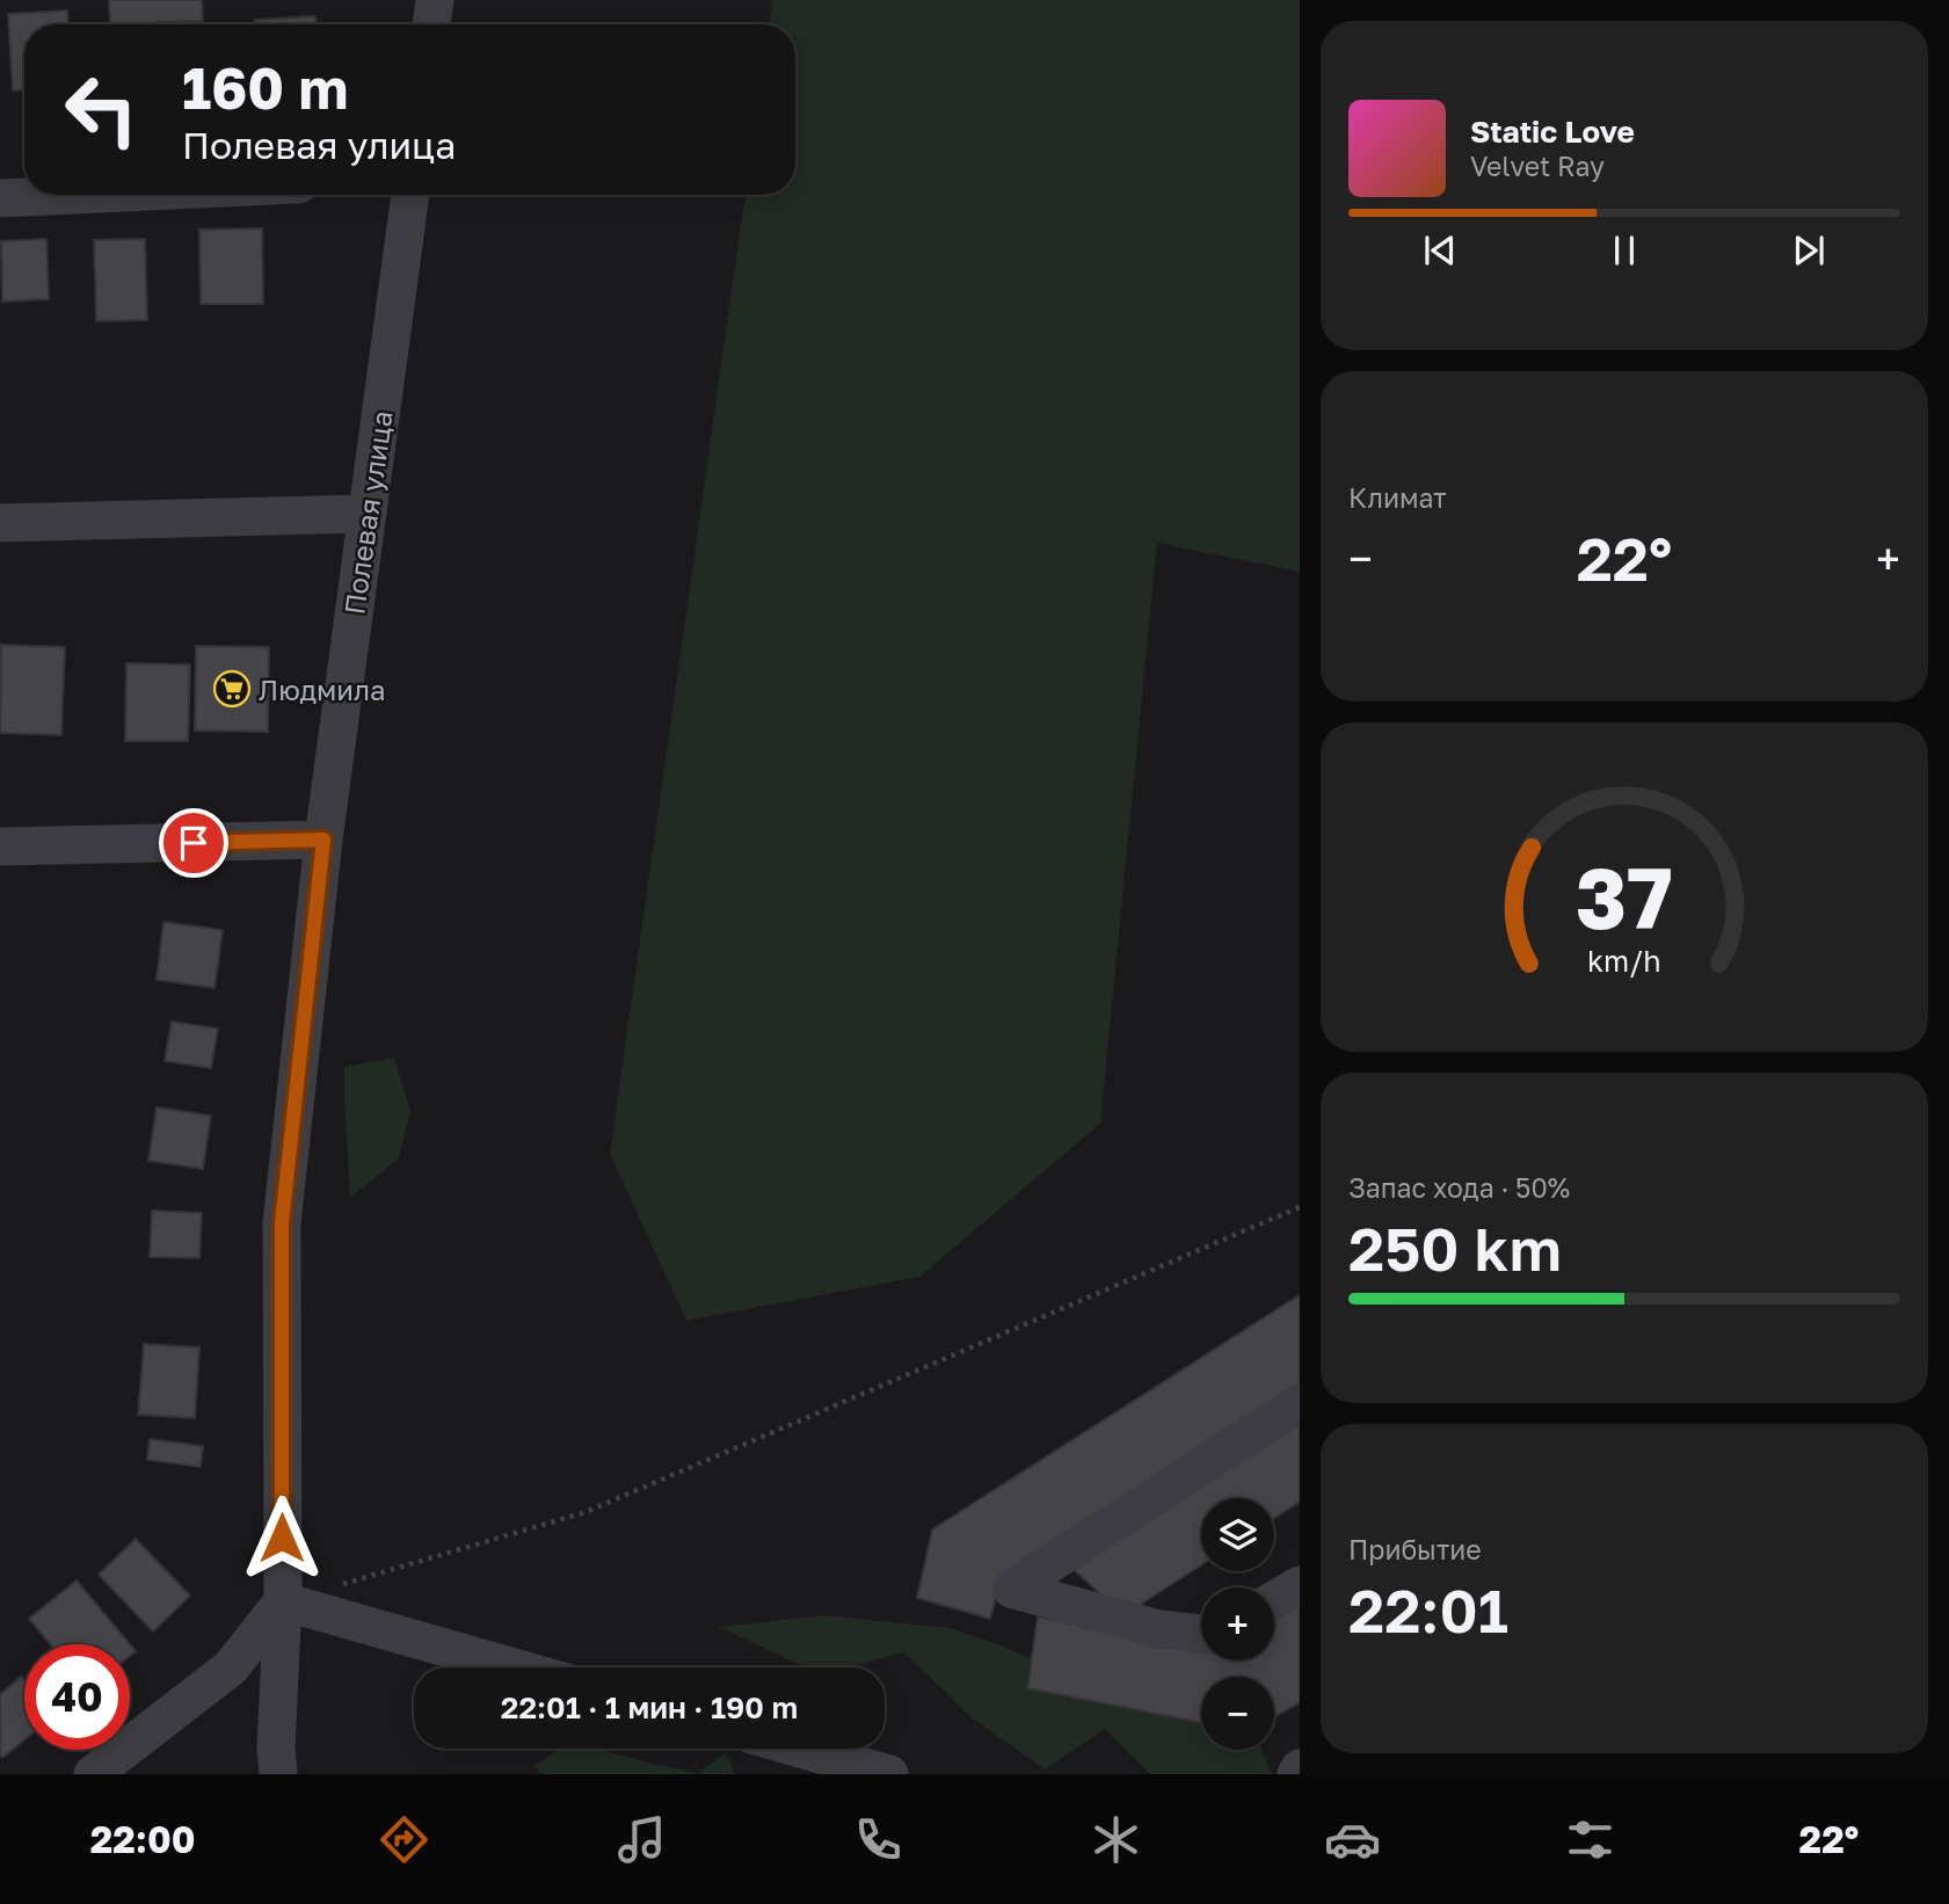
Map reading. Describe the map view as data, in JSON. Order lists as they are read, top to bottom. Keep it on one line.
{"streets":{"street":["Полевая улица"]},"places":{"supermarket":["Людмила"]},"page":{"turn":["160 m","Полевая улица"],"song":["Static Love","Velvet Ray"],"tile":["Климат",["Запас хода · 50%","250 km"],["Прибытие","22:01"]],"heat":["−","22°","+"],"map_buttons":["+","−"],"limit":"40","trip":"22:01 · 1 мин · 190 m","tabs":["22:00","22°"],"gauge":["37","km/h"]}}
